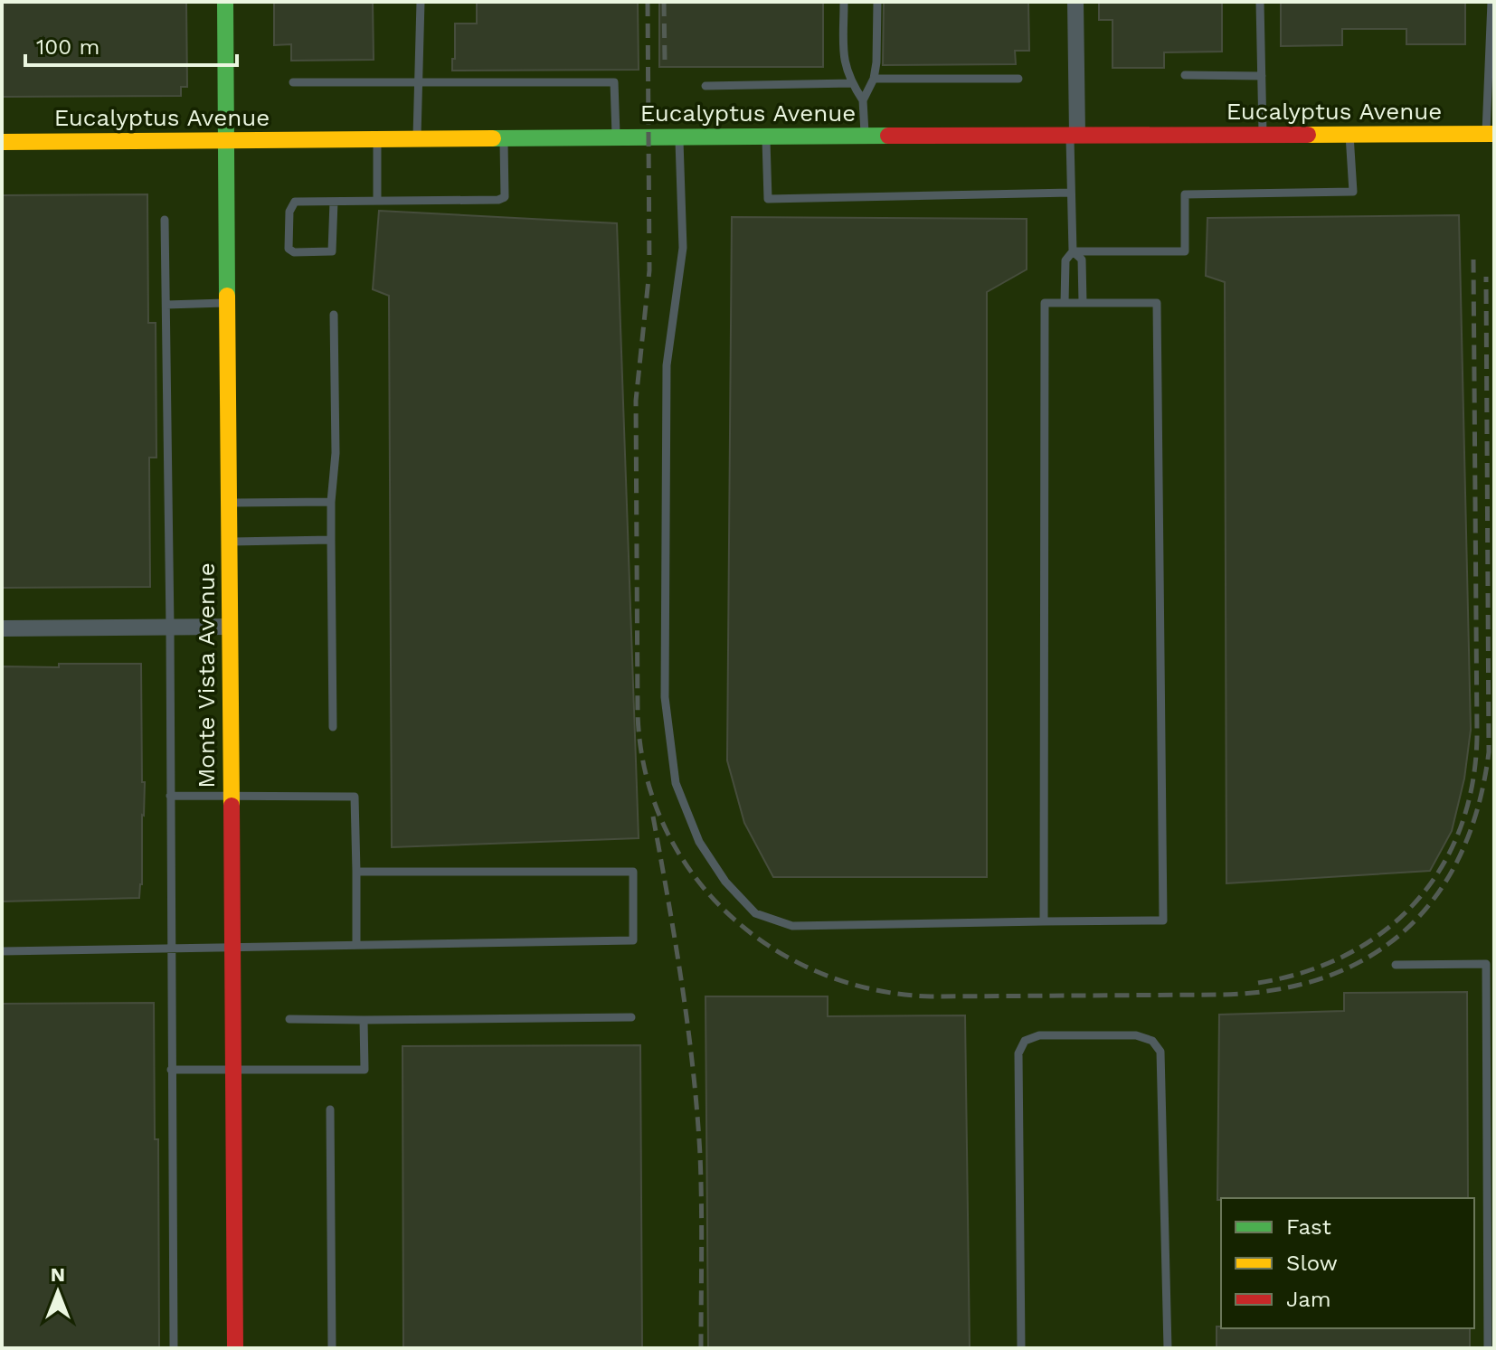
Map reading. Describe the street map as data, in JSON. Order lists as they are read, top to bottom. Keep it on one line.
{"streets":{"street":["Eucalyptus Avenue","Monte Vista Avenue"]},"crossings":[["Eucalyptus Avenue","Monte Vista Avenue"]],"legend":["Fast","Slow","Jam"],"scale_bar":"100 m","north":"top"}
